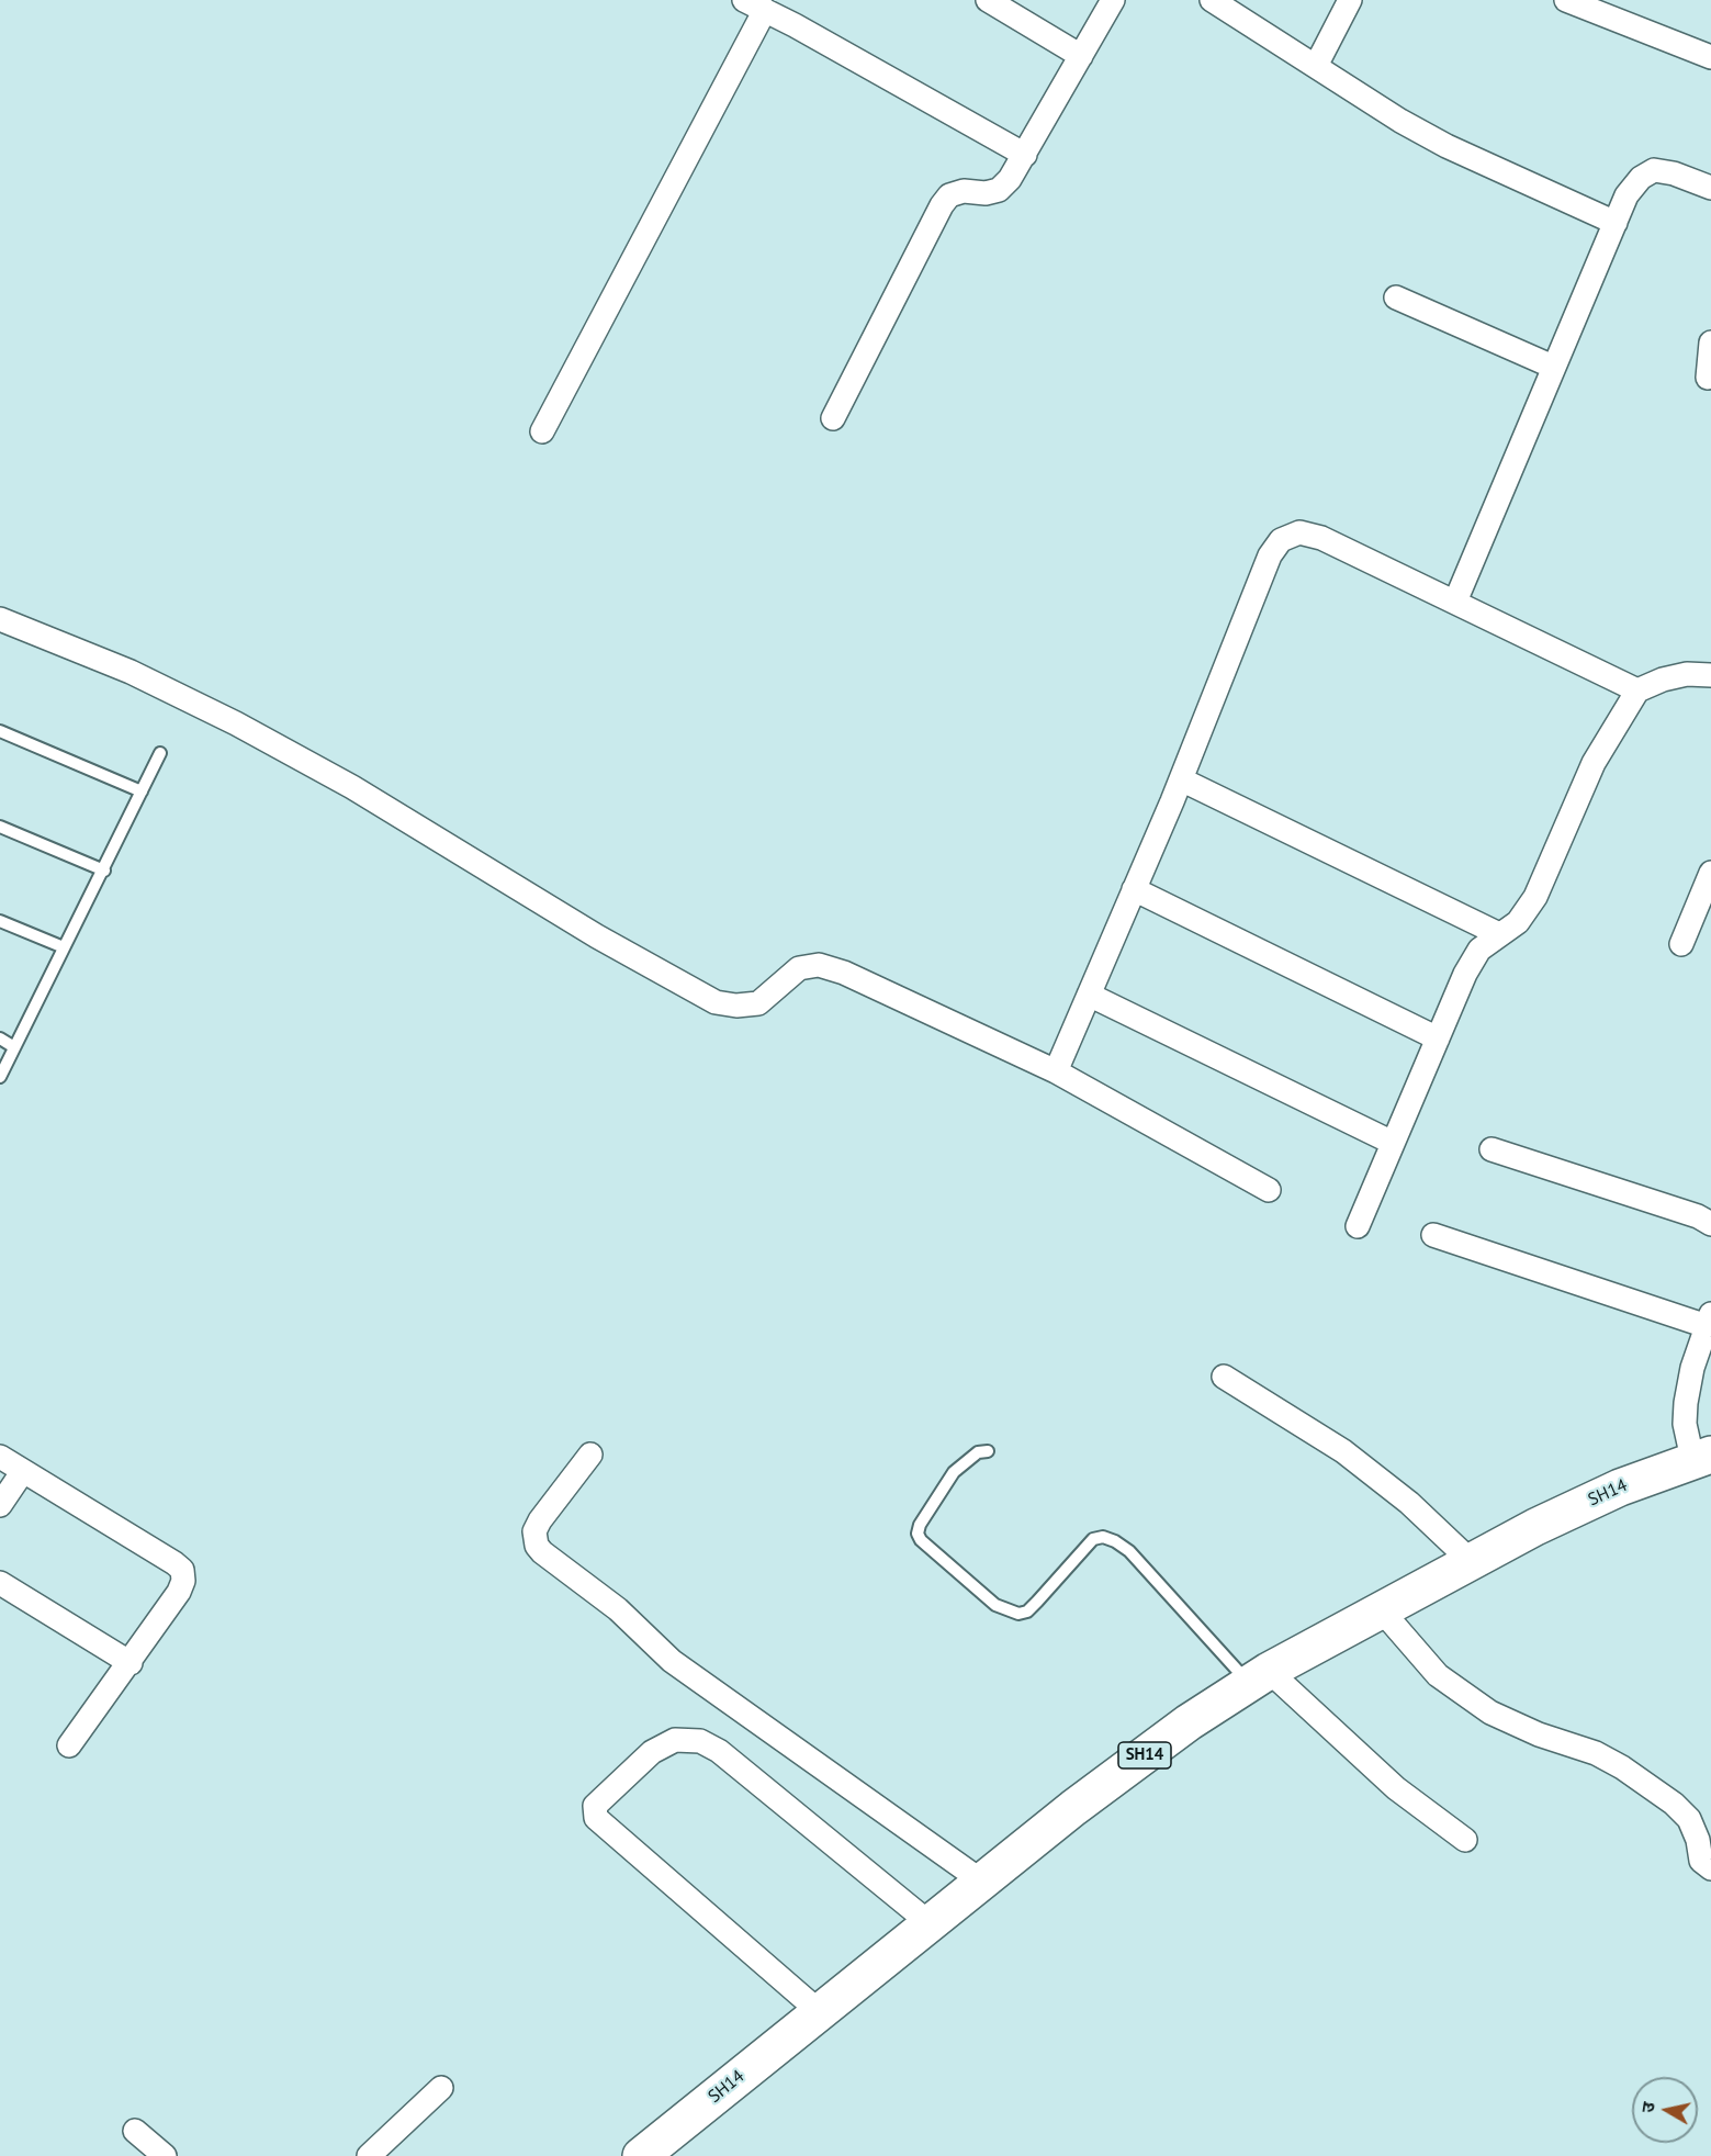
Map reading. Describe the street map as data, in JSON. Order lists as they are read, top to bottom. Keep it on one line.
{"streets":{"main road":["SH14"]},"north":"left"}
